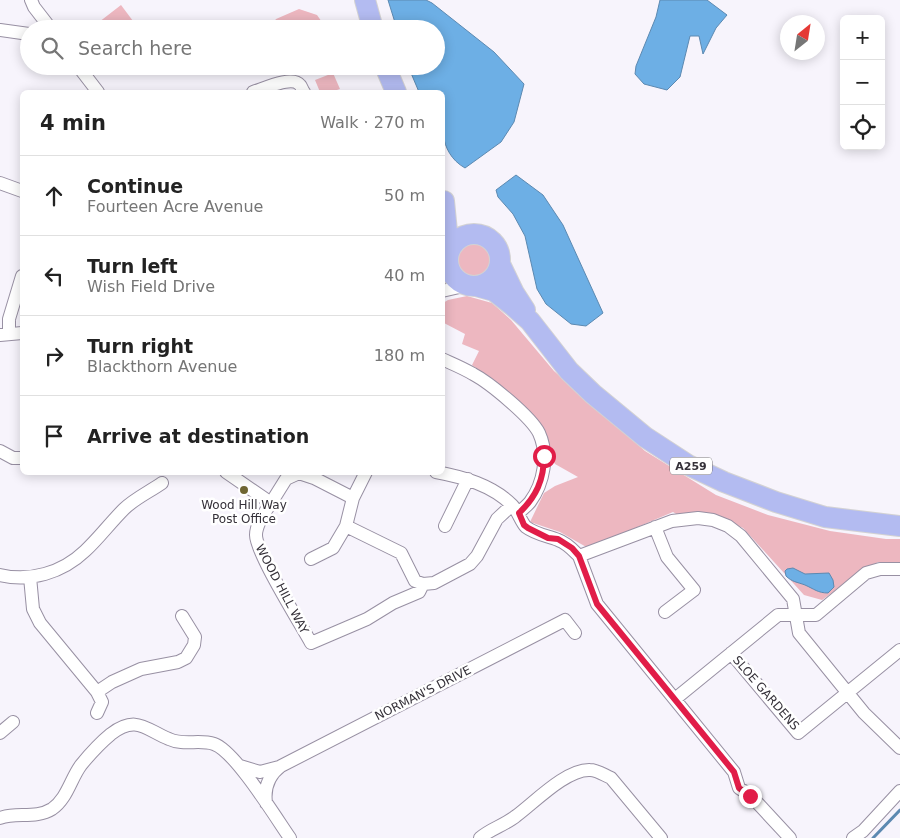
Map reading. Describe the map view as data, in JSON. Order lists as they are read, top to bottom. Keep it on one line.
{"streets":{"main road":["A259"],"street":["WOOD HILL WAY","NORMAN'S DRIVE","SLOE GARDENS"]},"places":["Wood Hill Way Post Office"],"north":"top right","page":{"map_buttons":["+","−"],"search":"Search here","heading":["4 min","Walk · 270 m"],"list":[["Continue","Fourteen Acre Avenue","50 m"],["Turn left","Wish Field Drive","40 m"],["Turn right","Blackthorn Avenue","180 m"],"Arrive at destination"]}}
